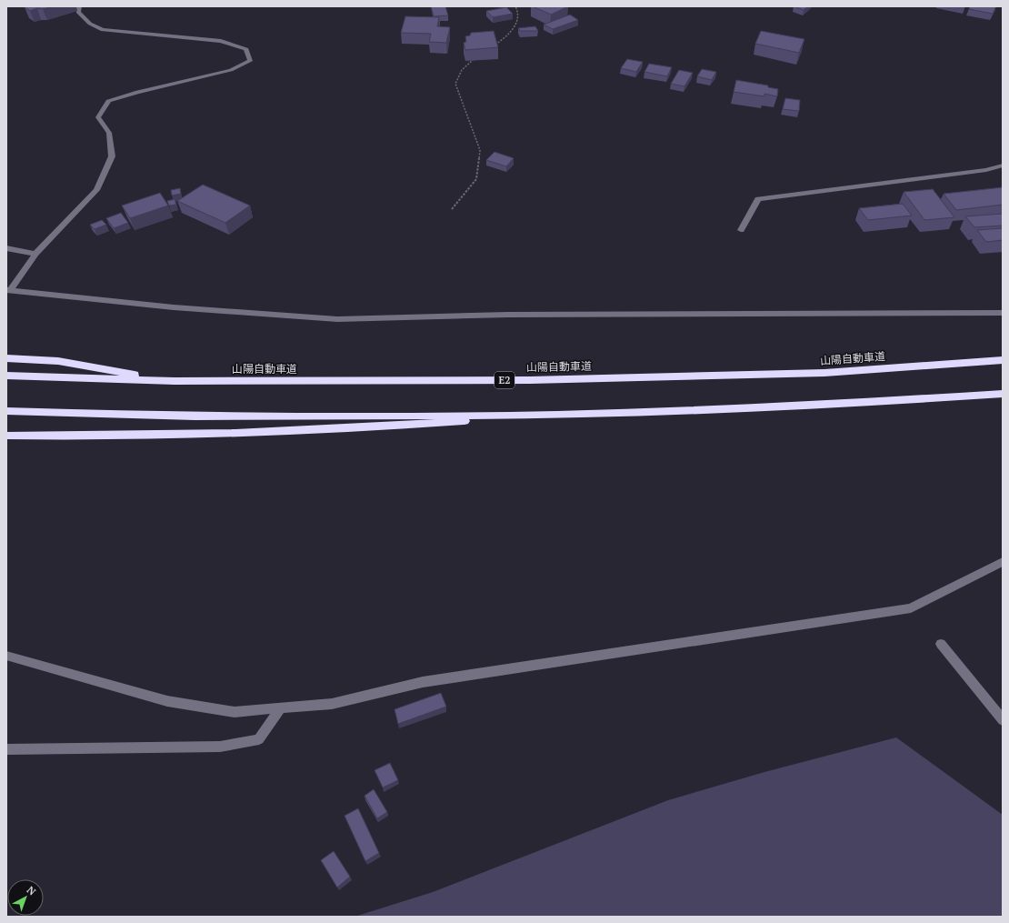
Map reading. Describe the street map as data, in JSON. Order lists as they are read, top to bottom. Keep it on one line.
{"streets":{"highway":["山陽自動車道","E2"]},"north":"top right"}
